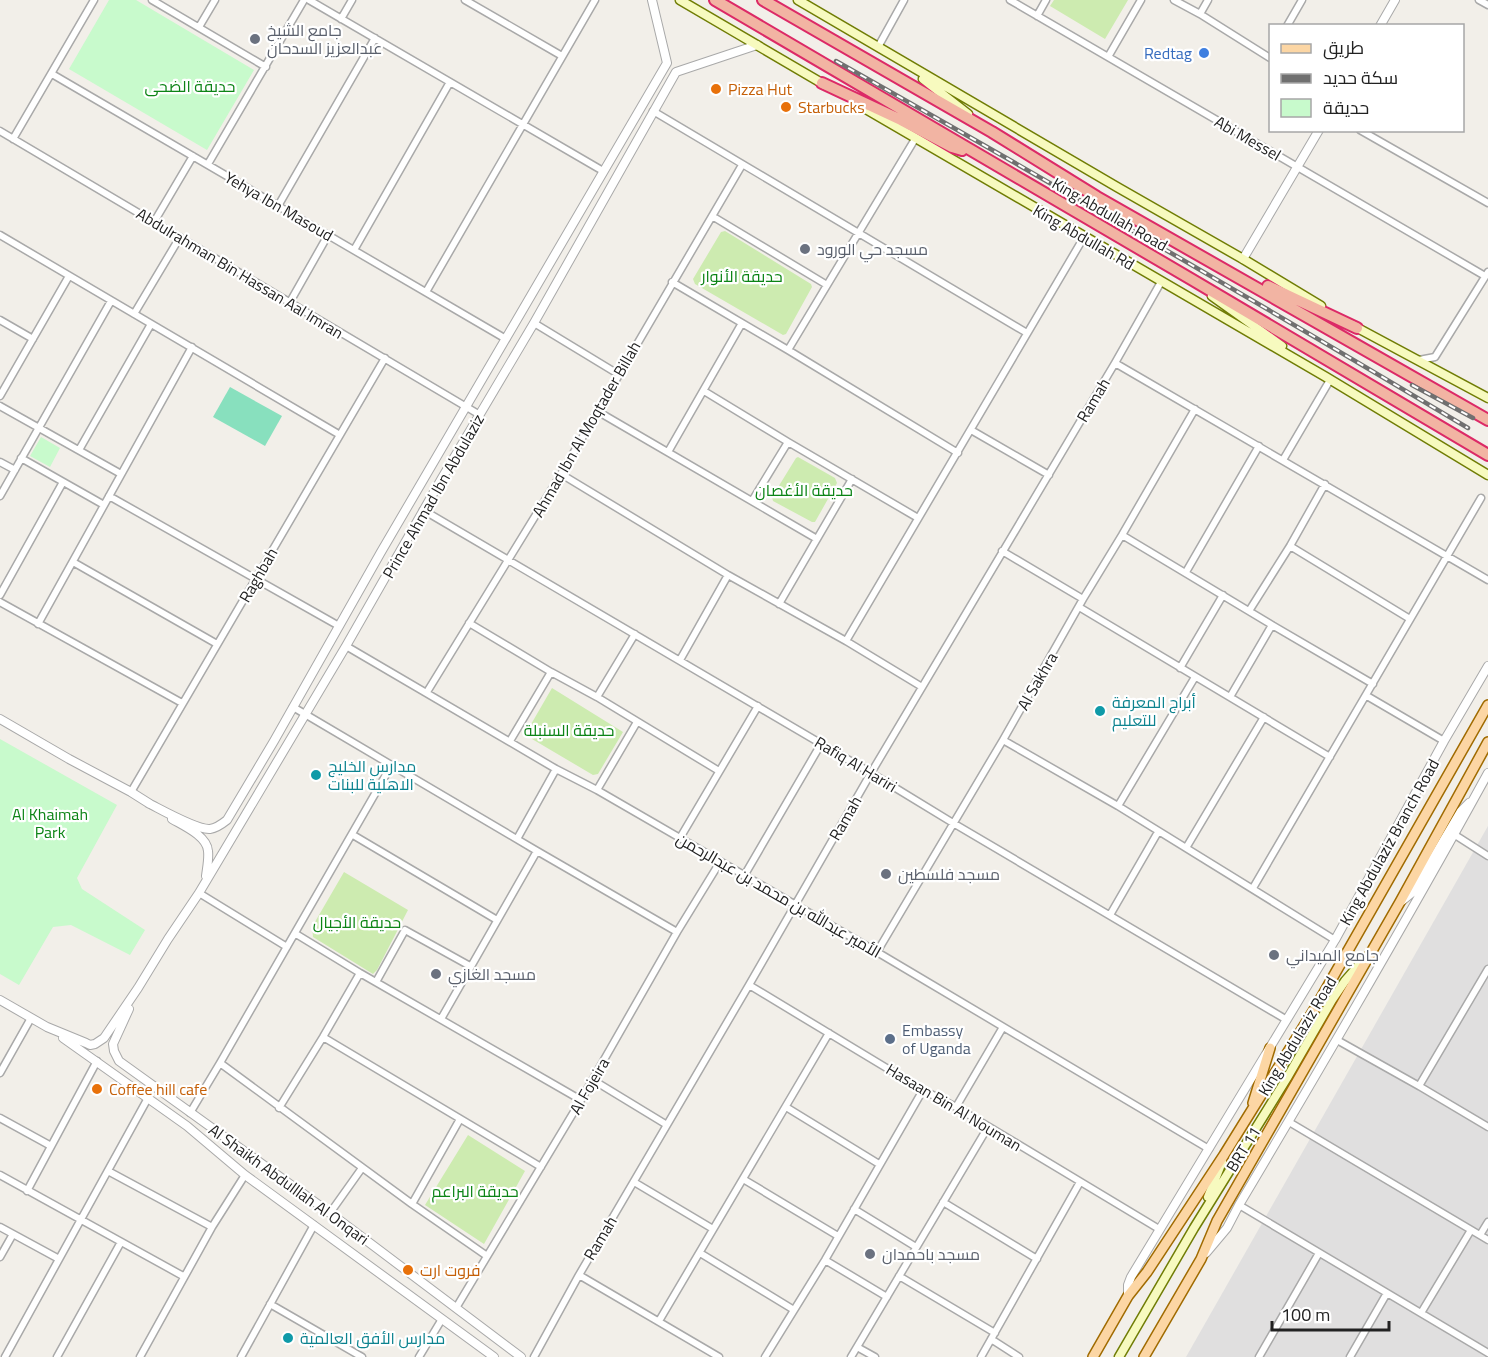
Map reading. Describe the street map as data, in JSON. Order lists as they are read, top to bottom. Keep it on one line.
{"streets":{"highway":["King Abdullah Road"],"main road":["King Abdullah Rd","King Abdulaziz Road","BRT 11"],"street":["Abi Messel","Yehya Ibn Masoud","Abdulrahman Bin Hassan Aal Imran","Ramah","Ahmad Ibn Al Moqtader Billah","Prince Ahmad Ibn Abdulaziz","Raghbah","Al Sakhra","Rafiq Al Hariri","King Abdulaziz Branch Road","الأمير عبدالله بن محمد بن عبدالرحمن","Al Fojeira","Hasaan Bin Al Nouman","Al Shaikh Abdulllah Al Onqari"]},"crossings":[["Yehya Ibn Masoud","Prince Ahmad Ibn Abdulaziz"],["King Abdullah Rd","Ramah"],["King Abdullah Rd","Prince Ahmad Ibn Abdulaziz"],["Abdulrahman Bin Hassan Aal Imran","Prince Ahmad Ibn Abdulaziz"],["Abdulrahman Bin Hassan Aal Imran","Raghbah"],["Ramah","Rafiq Al Hariri"],["Ramah","الأمير عبدالله بن محمد بن عبدالرحمن"],["Ramah","Hasaan Bin Al Nouman"],["Ahmad Ibn Al Moqtader Billah","Rafiq Al Hariri"],["Ahmad Ibn Al Moqtader Billah","الأمير عبدالله بن محمد بن عبدالرحمن"],["Prince Ahmad Ibn Abdulaziz","Rafiq Al Hariri"],["Prince Ahmad Ibn Abdulaziz","الأمير عبدالله بن محمد بن عبدالرحمن"],["Prince Ahmad Ibn Abdulaziz","Al Shaikh Abdulllah Al Onqari"],["Al Sakhra","Rafiq Al Hariri"],["Al Sakhra","الأمير عبدالله بن محمد بن عبدالرحمن"],["Rafiq Al Hariri","King Abdulaziz Branch Road"],["King Abdulaziz Branch Road","الأمير عبدالله بن محمد بن عبدالرحمن"],["King Abdulaziz Branch Road","King Abdulaziz Road"],["King Abdulaziz Branch Road","Hasaan Bin Al Nouman"],["الأمير عبدالله بن محمد بن عبدالرحمن","Al Fojeira"],["King Abdulaziz Road","BRT 11"],["Al Fojeira","Al Shaikh Abdulllah Al Onqari"]],"parks":["حديقة الضحى","حديقة الأنوار","حديقة الأغصان","حديقة السنبلة","Al Khaimah Park","حديقة الأجيال","حديقة البراعم"],"places":["جامع الشيخ عبدالعزيز السدحان","Redtag","Pizza Hut","Starbucks","مسجد حي الورود","أبراج المعرفة للتعليم","مدارس الخليج الاهلية للبنات","مسجد فلسطين","جامع الميداني","مسجد الغازي","Embassy of Uganda","Coffee hill cafe","مسجد باحمدان","فروت ارت","مدارس الأفق العالمية"],"legend":["طريق","سكة حديد","حديقة"],"scale_bar":"100 m"}
